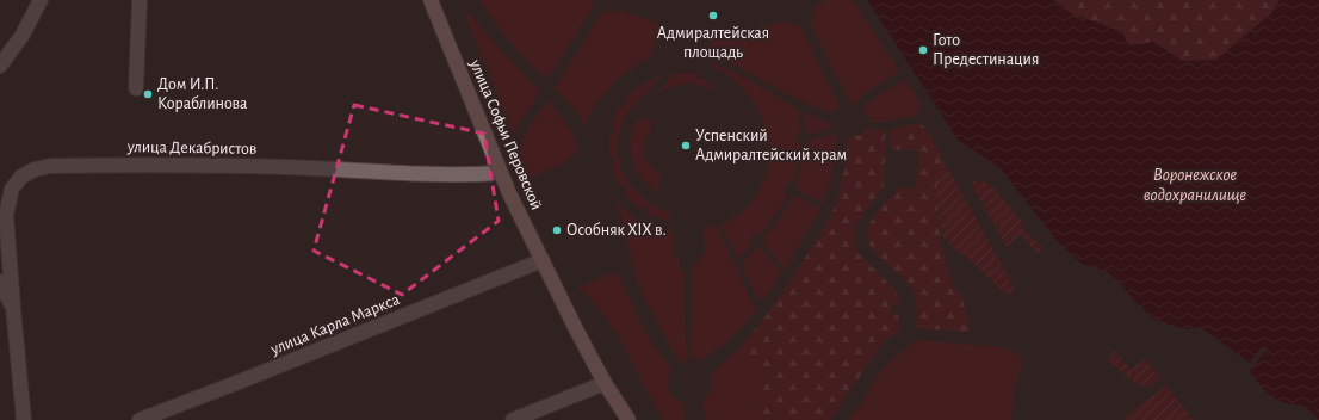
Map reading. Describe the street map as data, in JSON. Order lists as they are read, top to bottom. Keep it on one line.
{"streets":{"main road":["улица Софьи Перовской"],"street":["улица Декабристов","улица Карла Маркса"]},"crossings":[["улица Софьи Перовской","улица Декабристов"],["улица Софьи Перовской","улица Карла Маркса"]],"water":["Воронежское водохранилище"],"places":["Адмиралтейская площадь","Гото Предестинация","Дом И.П. Кораблинова","Успенский Адмиралтейский храм","Особняк XIX в."]}
